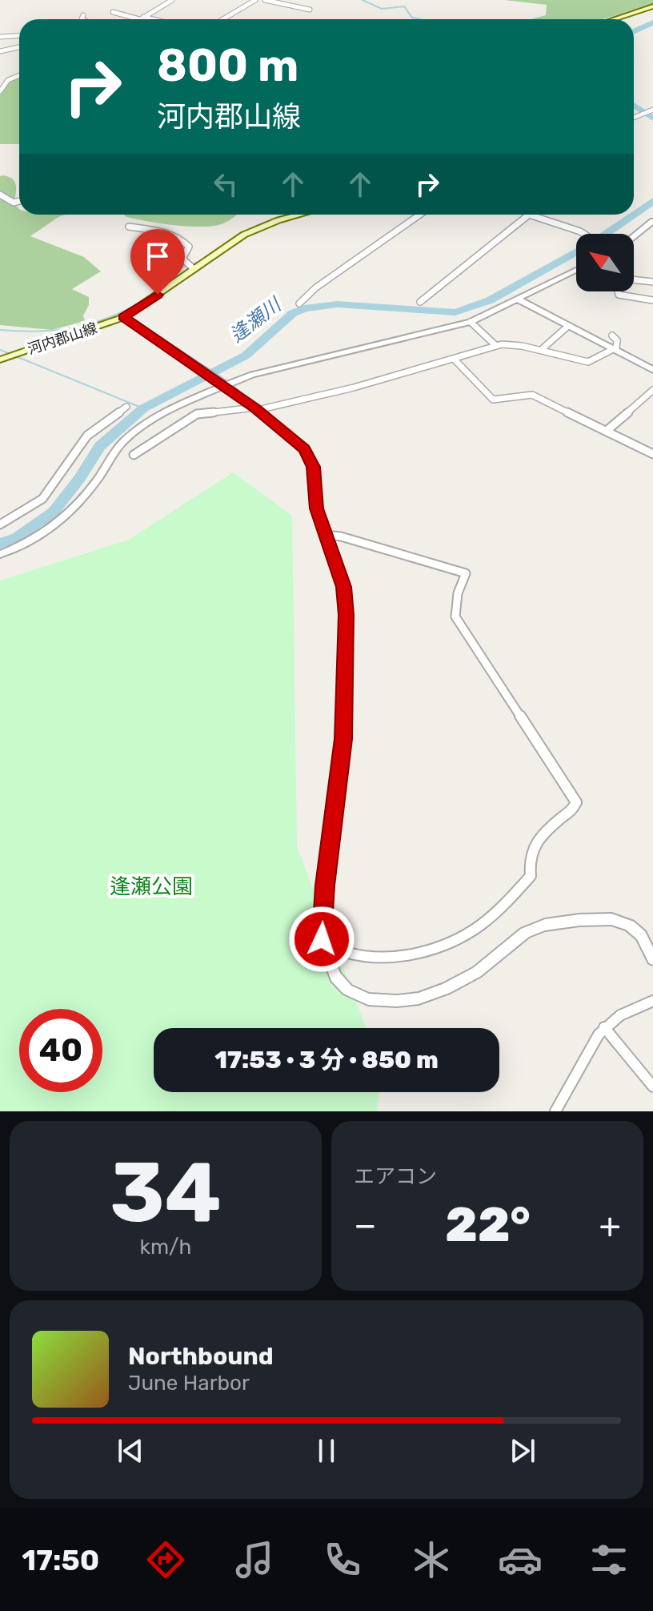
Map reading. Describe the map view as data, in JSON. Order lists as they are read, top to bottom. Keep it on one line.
{"streets":{"main road":["河内郡山線"]},"water":["逢瀬川"],"parks":["逢瀬公園"],"north":"top left","page":{"turn":["800 m","河内郡山線"],"limit":"40","trip":"17:53 · 3 分 · 850 m","tile":[["34","km/h"],"エアコン"],"heat":["−","22°","+"],"song":["Northbound","June Harbor"],"tabs":"17:50"}}
